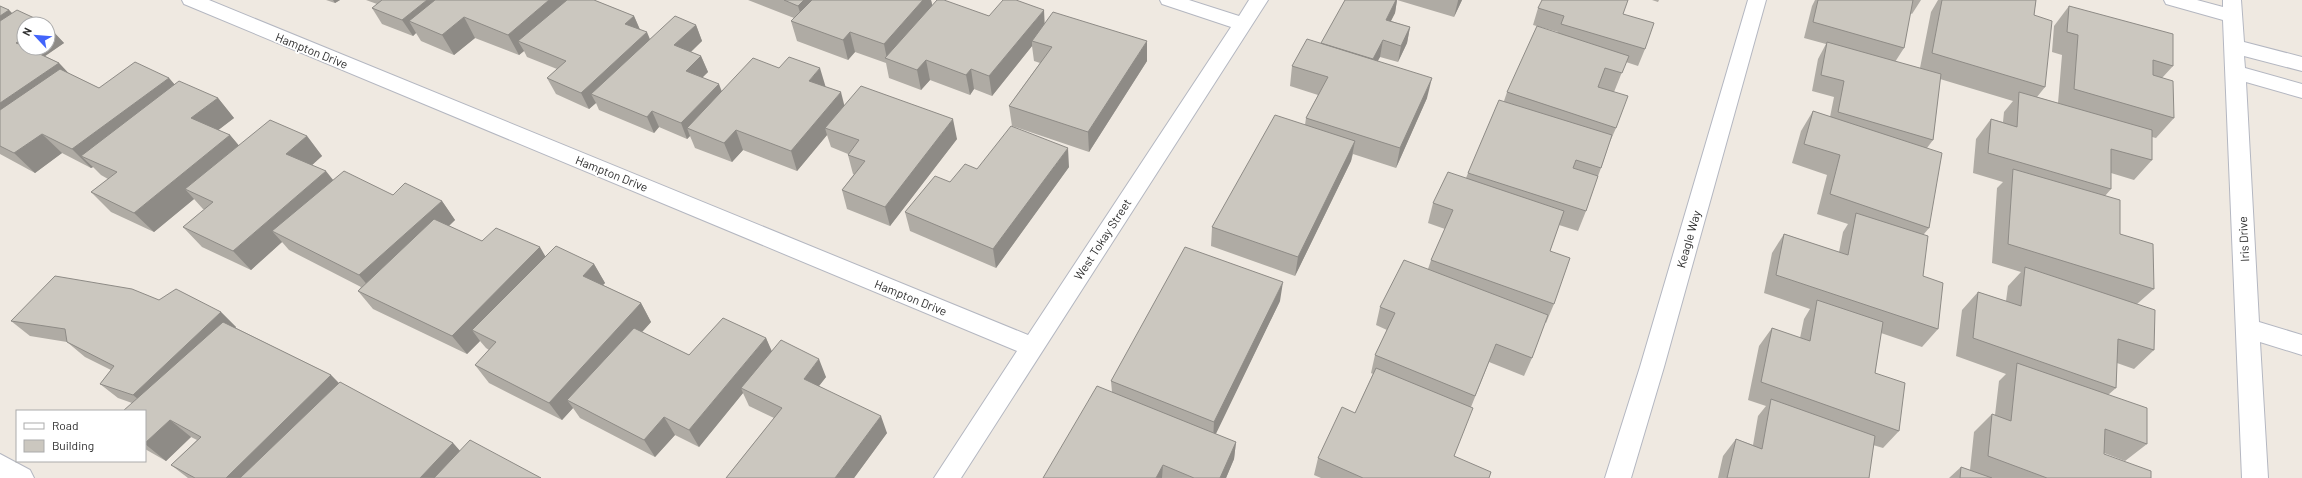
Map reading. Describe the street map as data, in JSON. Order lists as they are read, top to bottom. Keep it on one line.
{"streets":{"street":["Hampton Drive","West Tokay Street","Keagle Way","Iris Drive"]},"crossings":[["Hampton Drive","West Tokay Street"]],"legend":["Road","Building"],"north":"top left"}
